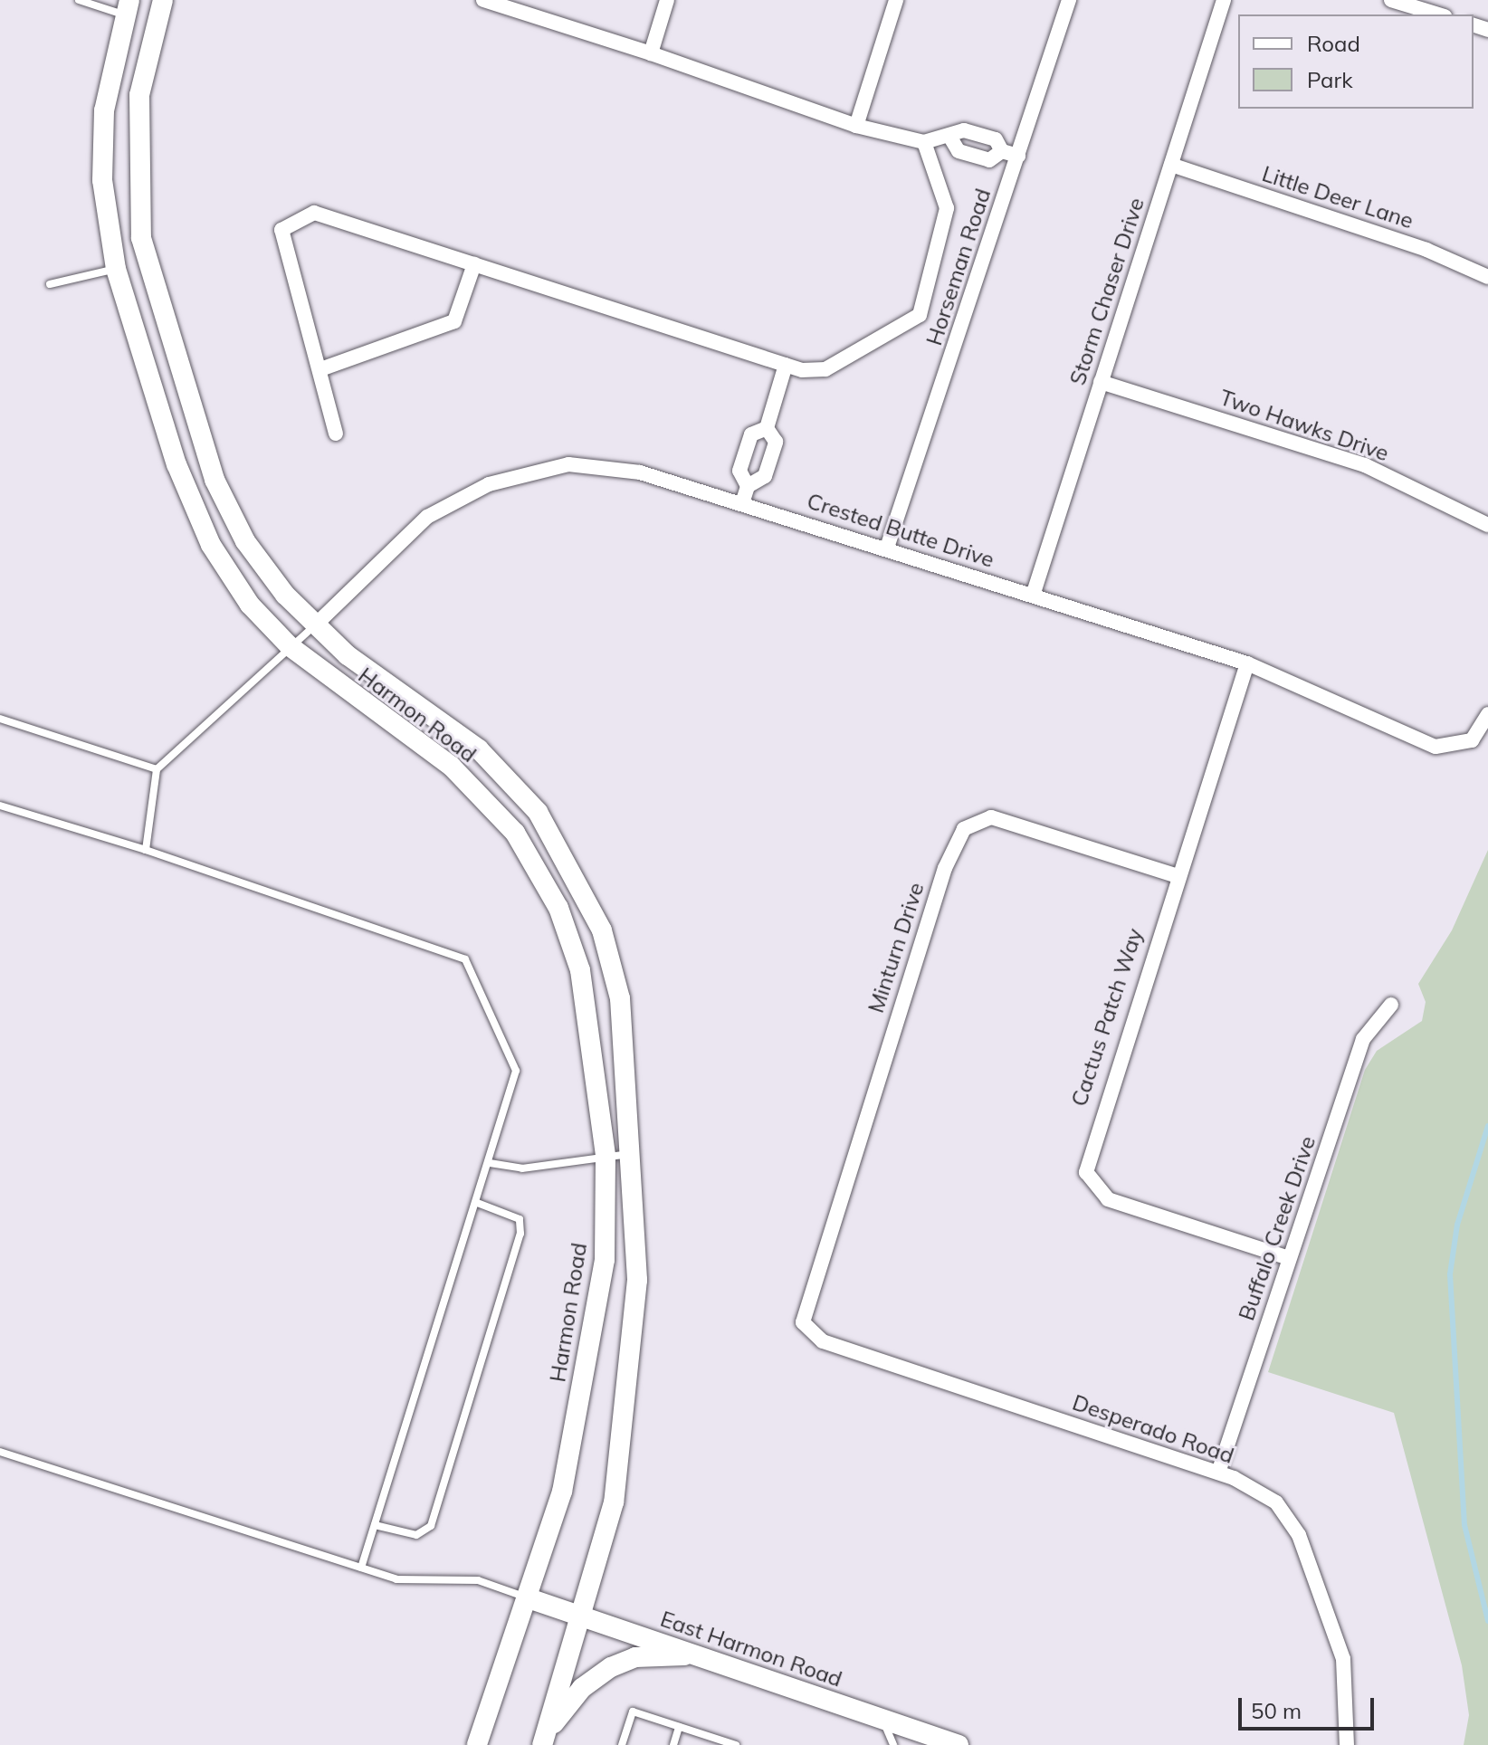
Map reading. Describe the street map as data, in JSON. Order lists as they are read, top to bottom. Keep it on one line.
{"streets":{"street":["Little Deer Lane","Horseman Road","Storm Chaser Drive","Two Hawks Drive","Crested Butte Drive","Harmon Road","Minturn Drive","Cactus Patch Way","Buffalo Creek Drive","Desperado Road","East Harmon Road"]},"crossings":[["Little Deer Lane","Storm Chaser Drive"],["Horseman Road","Crested Butte Drive"],["Storm Chaser Drive","Two Hawks Drive"],["Storm Chaser Drive","Crested Butte Drive"],["Crested Butte Drive","Harmon Road"],["Crested Butte Drive","Cactus Patch Way"],["Harmon Road","East Harmon Road"],["Minturn Drive","Cactus Patch Way"],["Minturn Drive","Desperado Road"],["Cactus Patch Way","Buffalo Creek Drive"],["Buffalo Creek Drive","Desperado Road"]],"legend":["Road","Park"],"scale_bar":"50 m"}
